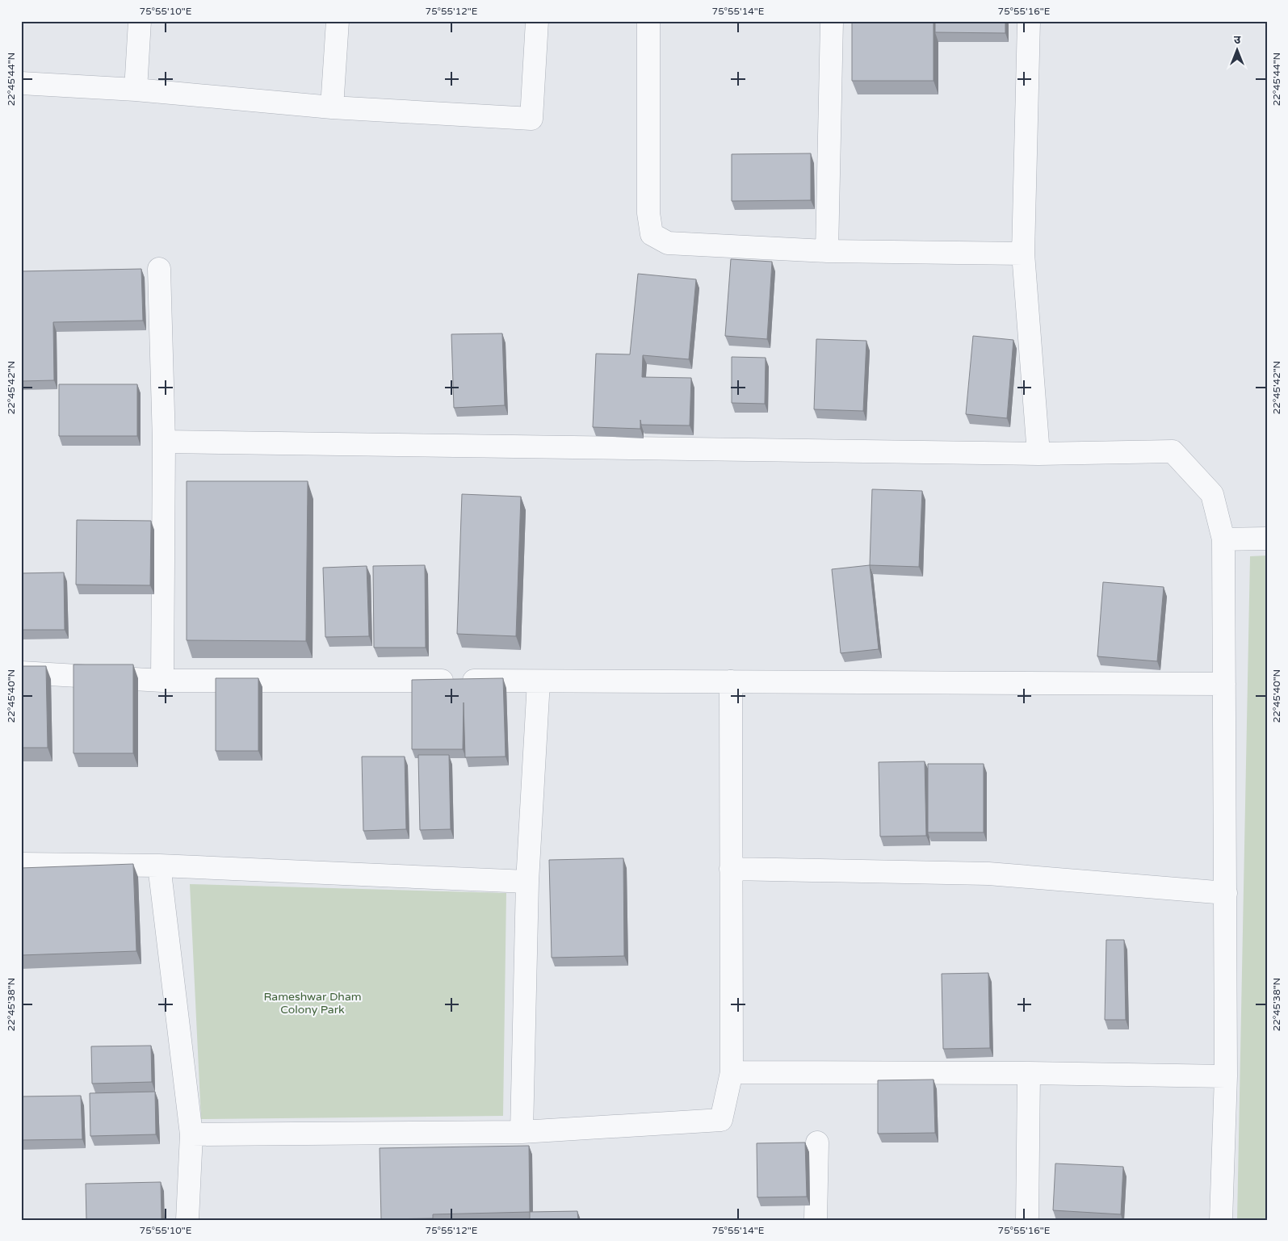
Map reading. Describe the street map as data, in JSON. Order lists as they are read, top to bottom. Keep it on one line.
{"parks":["Rameshwar Dham Colony Park"],"north":"top","coordinates":["75°55'10\"E","75°55'12\"E","75°55'14\"E","75°55'16\"E","22°45'44\"N","22°45'42\"N","22°45'40\"N","22°45'38\"N"]}
